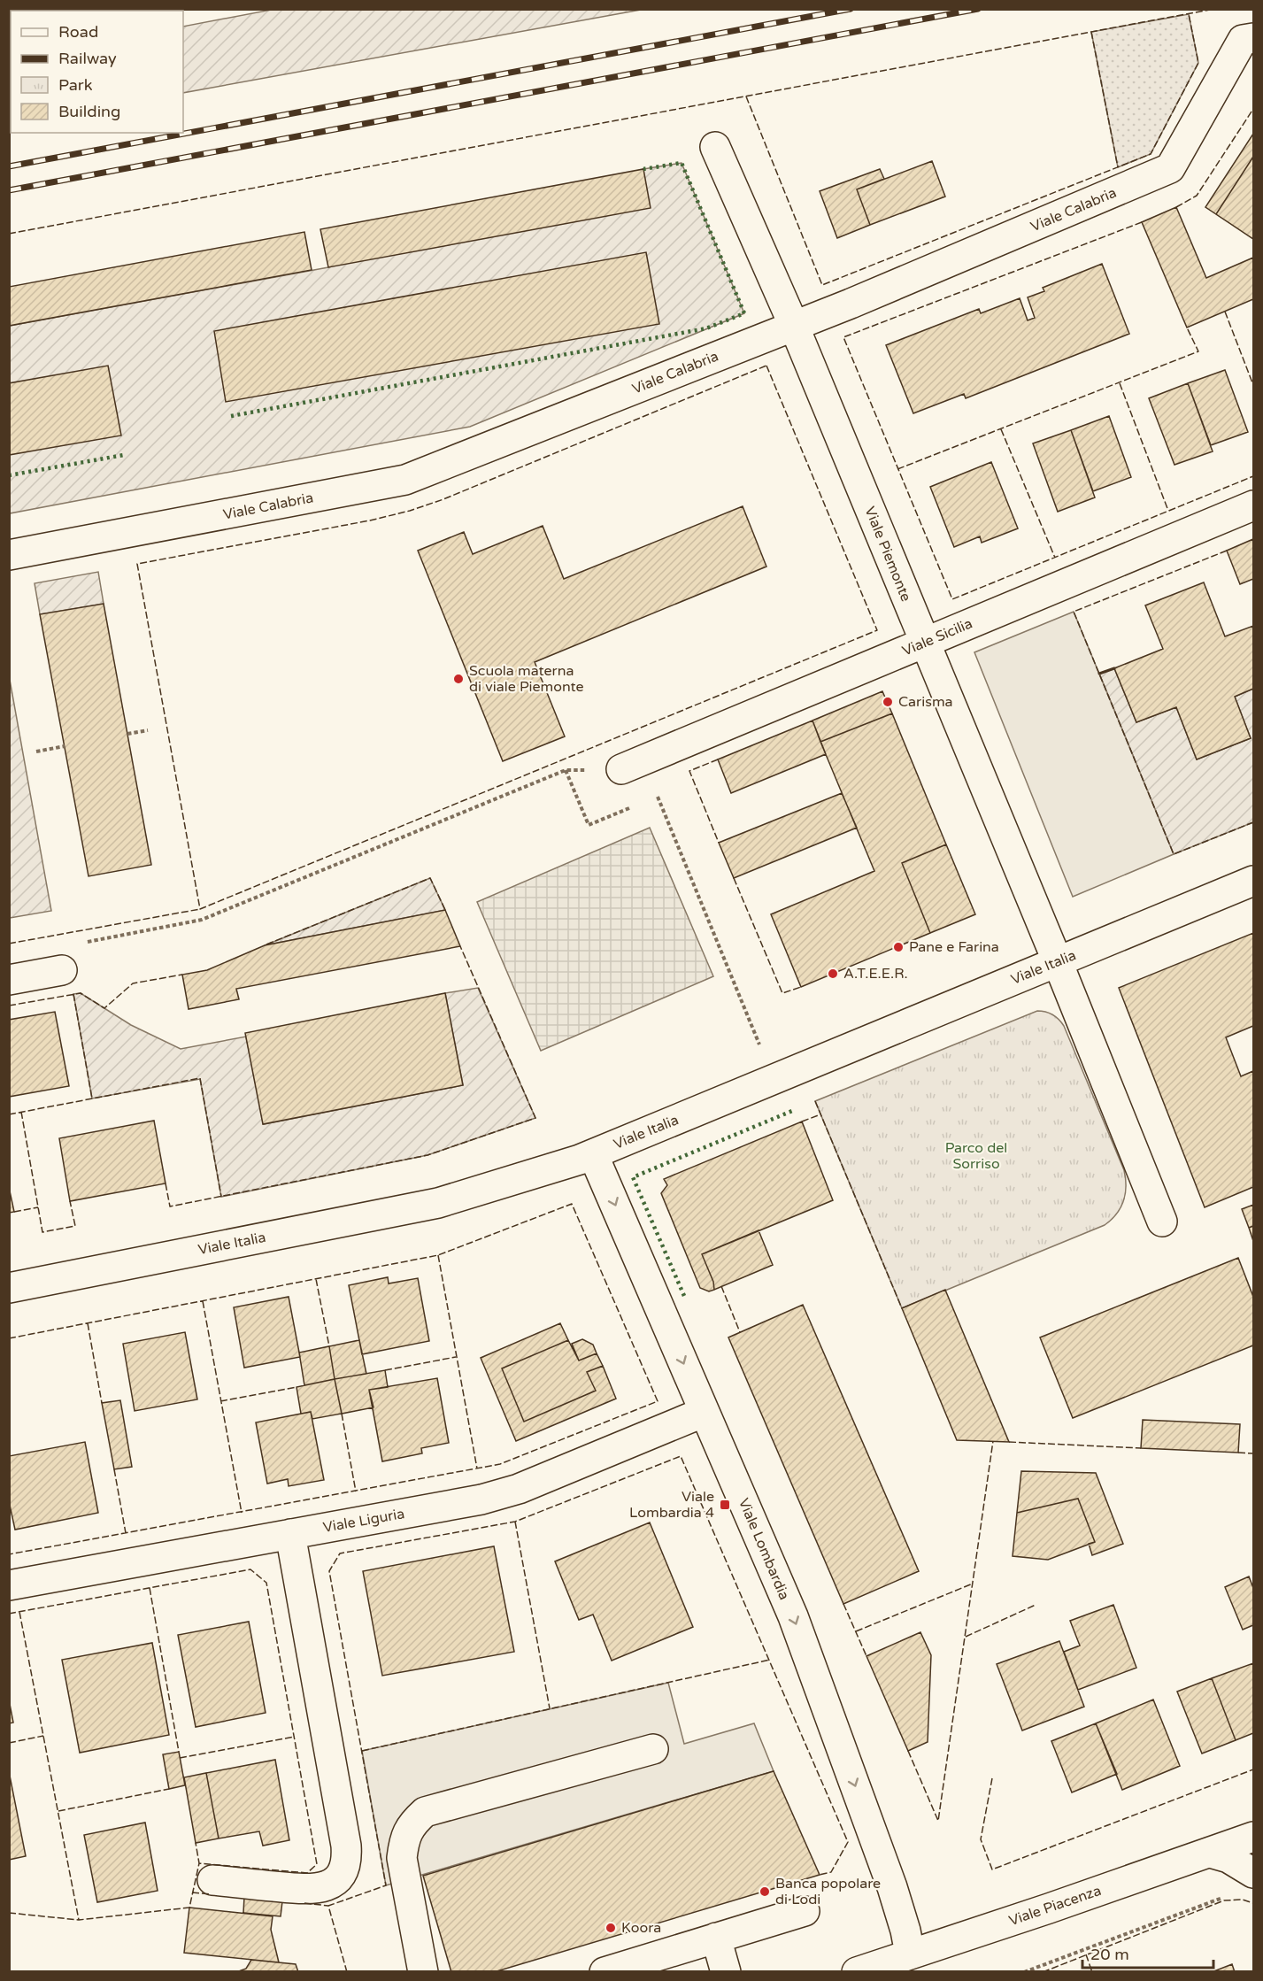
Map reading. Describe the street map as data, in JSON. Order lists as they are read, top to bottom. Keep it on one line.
{"streets":{"street":["Viale Calabria","Viale Piemonte","Viale Sicilia","Viale Italia","Viale Liguria","Viale Lombardia","Viale Piacenza"]},"crossings":[["Viale Calabria","Viale Piemonte"],["Viale Piemonte","Viale Sicilia"],["Viale Piemonte","Viale Italia"],["Viale Italia","Viale Lombardia"],["Viale Liguria","Viale Lombardia"],["Viale Lombardia","Viale Piacenza"]],"one_way":["Viale Lombardia"],"parks":["Parco del Sorriso"],"places":{"other":["Scuola materna di viale Piemonte","Carisma","Pane e Farina","A.T.E.E.R.","Banca popolare di Lodi","Koora"],"transit":["Viale Lombardia 4"]},"legend":["Road","Railway","Park","Building"],"scale_bar":"20 m"}
